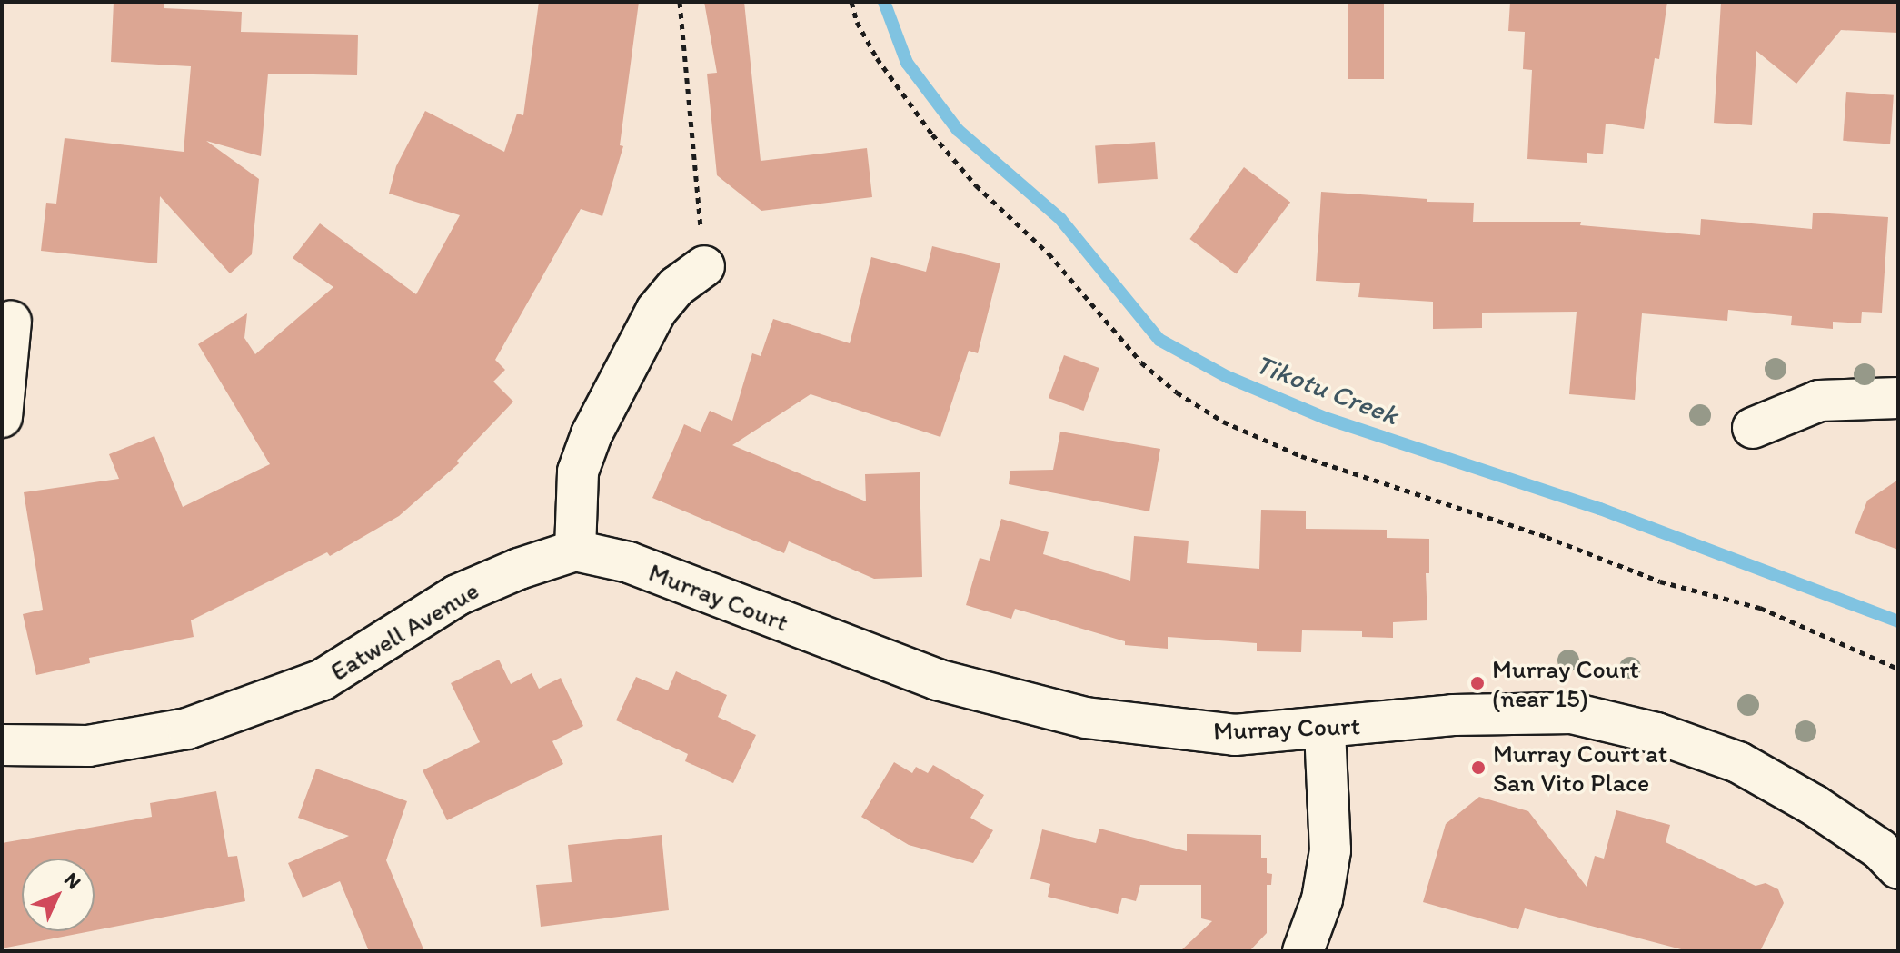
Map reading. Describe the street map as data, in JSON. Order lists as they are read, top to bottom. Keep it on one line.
{"streets":{"street":["Murray Court","Eatwell Avenue"]},"crossings":[["Murray Court","Eatwell Avenue"]],"water":["Tikotu Creek"],"places":["Murray Court (near 15)","Murray Court at San Vito Place"],"north":"top right"}
